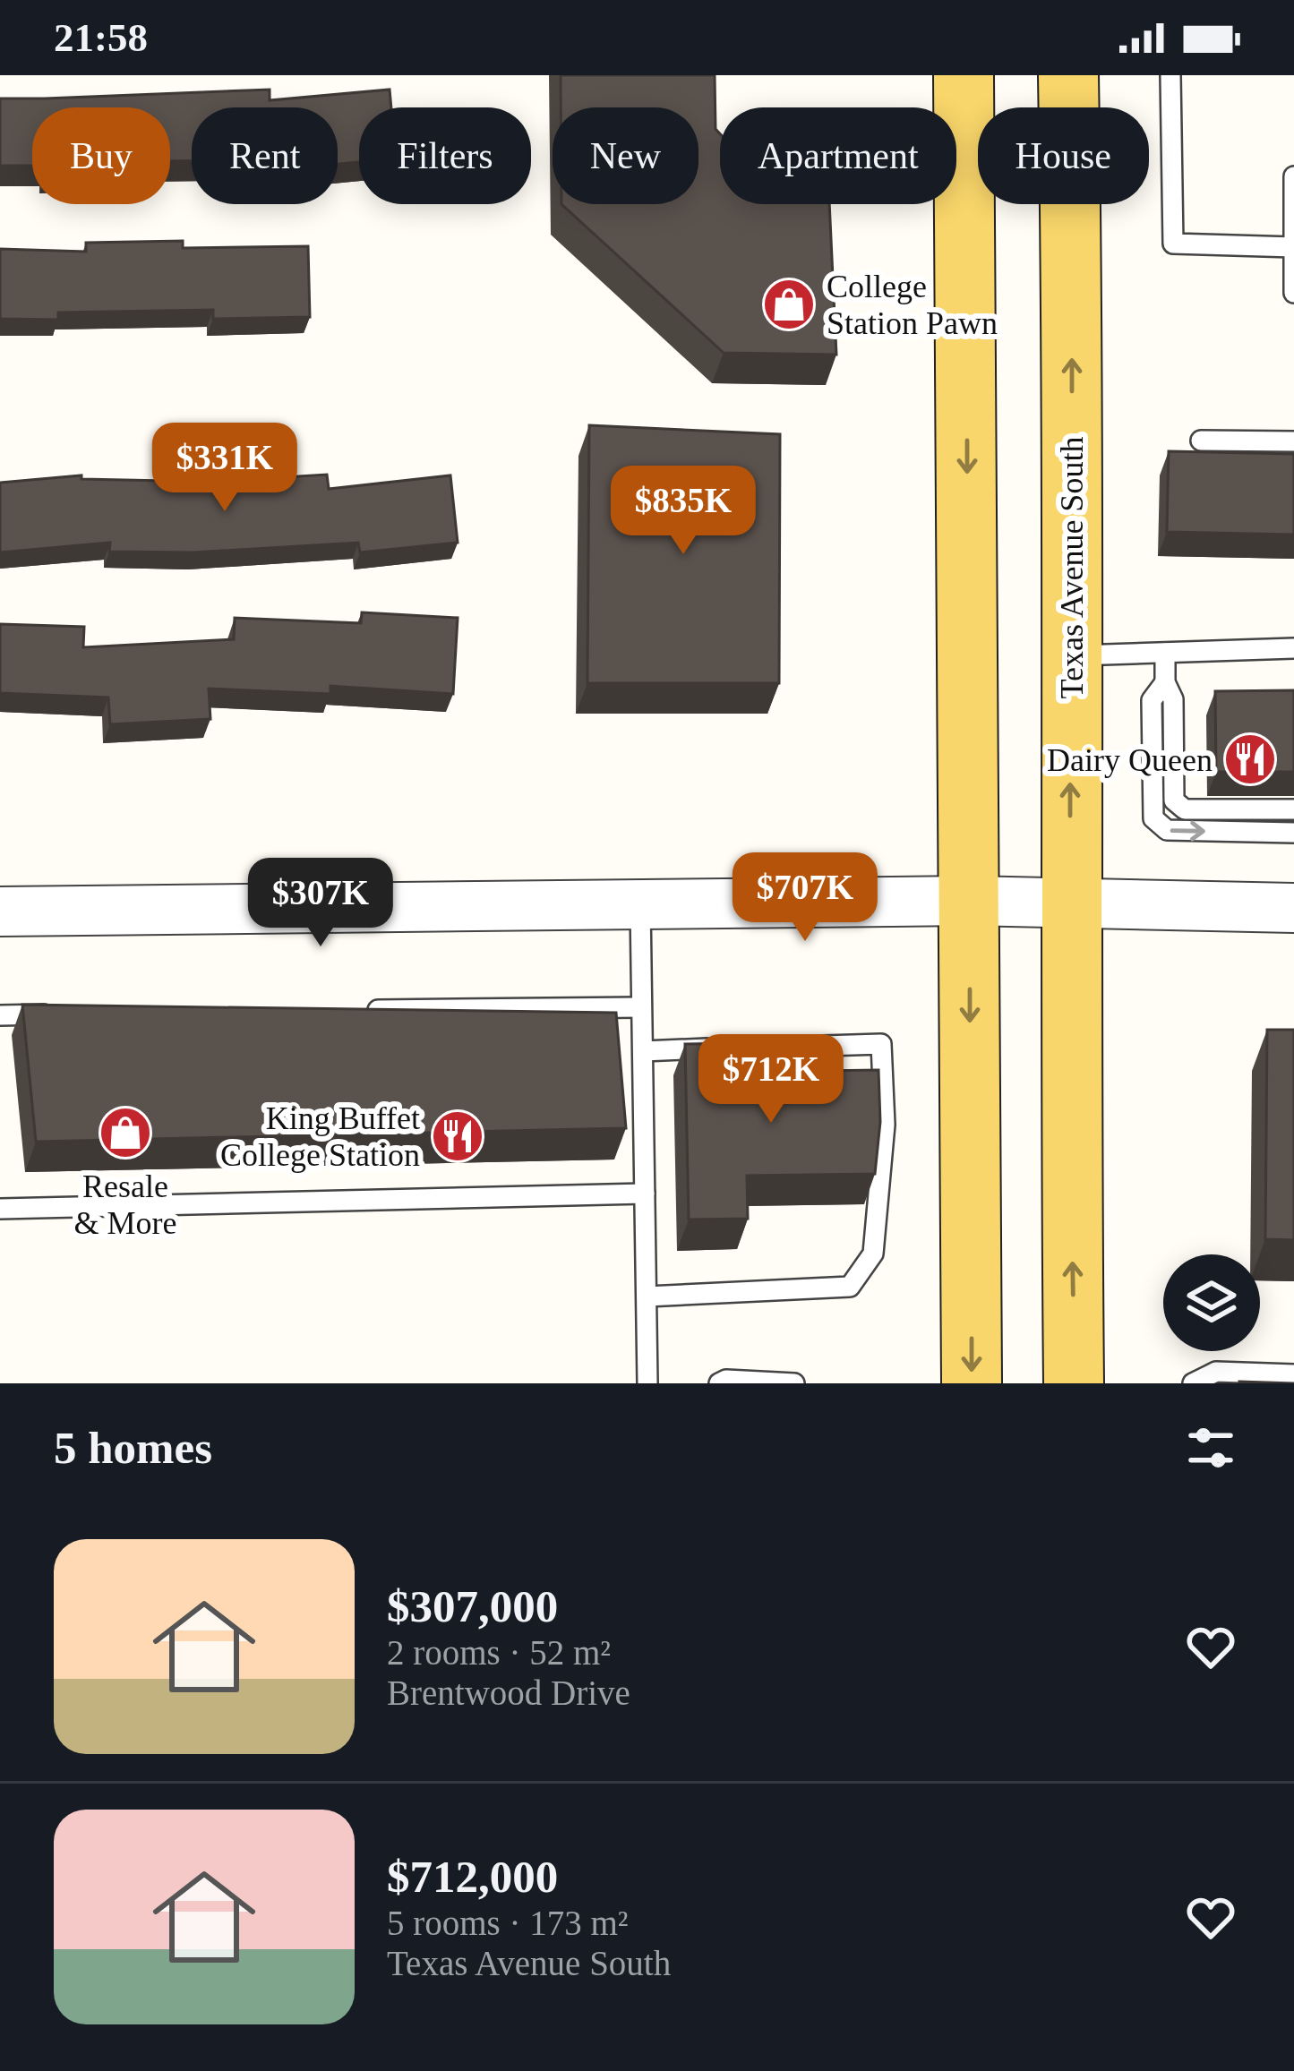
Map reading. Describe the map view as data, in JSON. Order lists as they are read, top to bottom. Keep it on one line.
{"streets":{"main road":["Texas Avenue South"]},"places":{"shop":["College Station Pawn","Resale & More"],"restaurant":["Dairy Queen","King Buffet College Station"]},"page":{"status":"21:58","chip":["Buy","Rent","Filters","New","Apartment","House"],"price":["$331K","$835K","$707K","$307K","$712K"],"heading":"5 homes","list":[{"name":"$307,000","note":"2 rooms · 52 m² · Brentwood Drive"},{"name":"$712,000","note":"5 rooms · 173 m² · Texas Avenue South"}]}}
